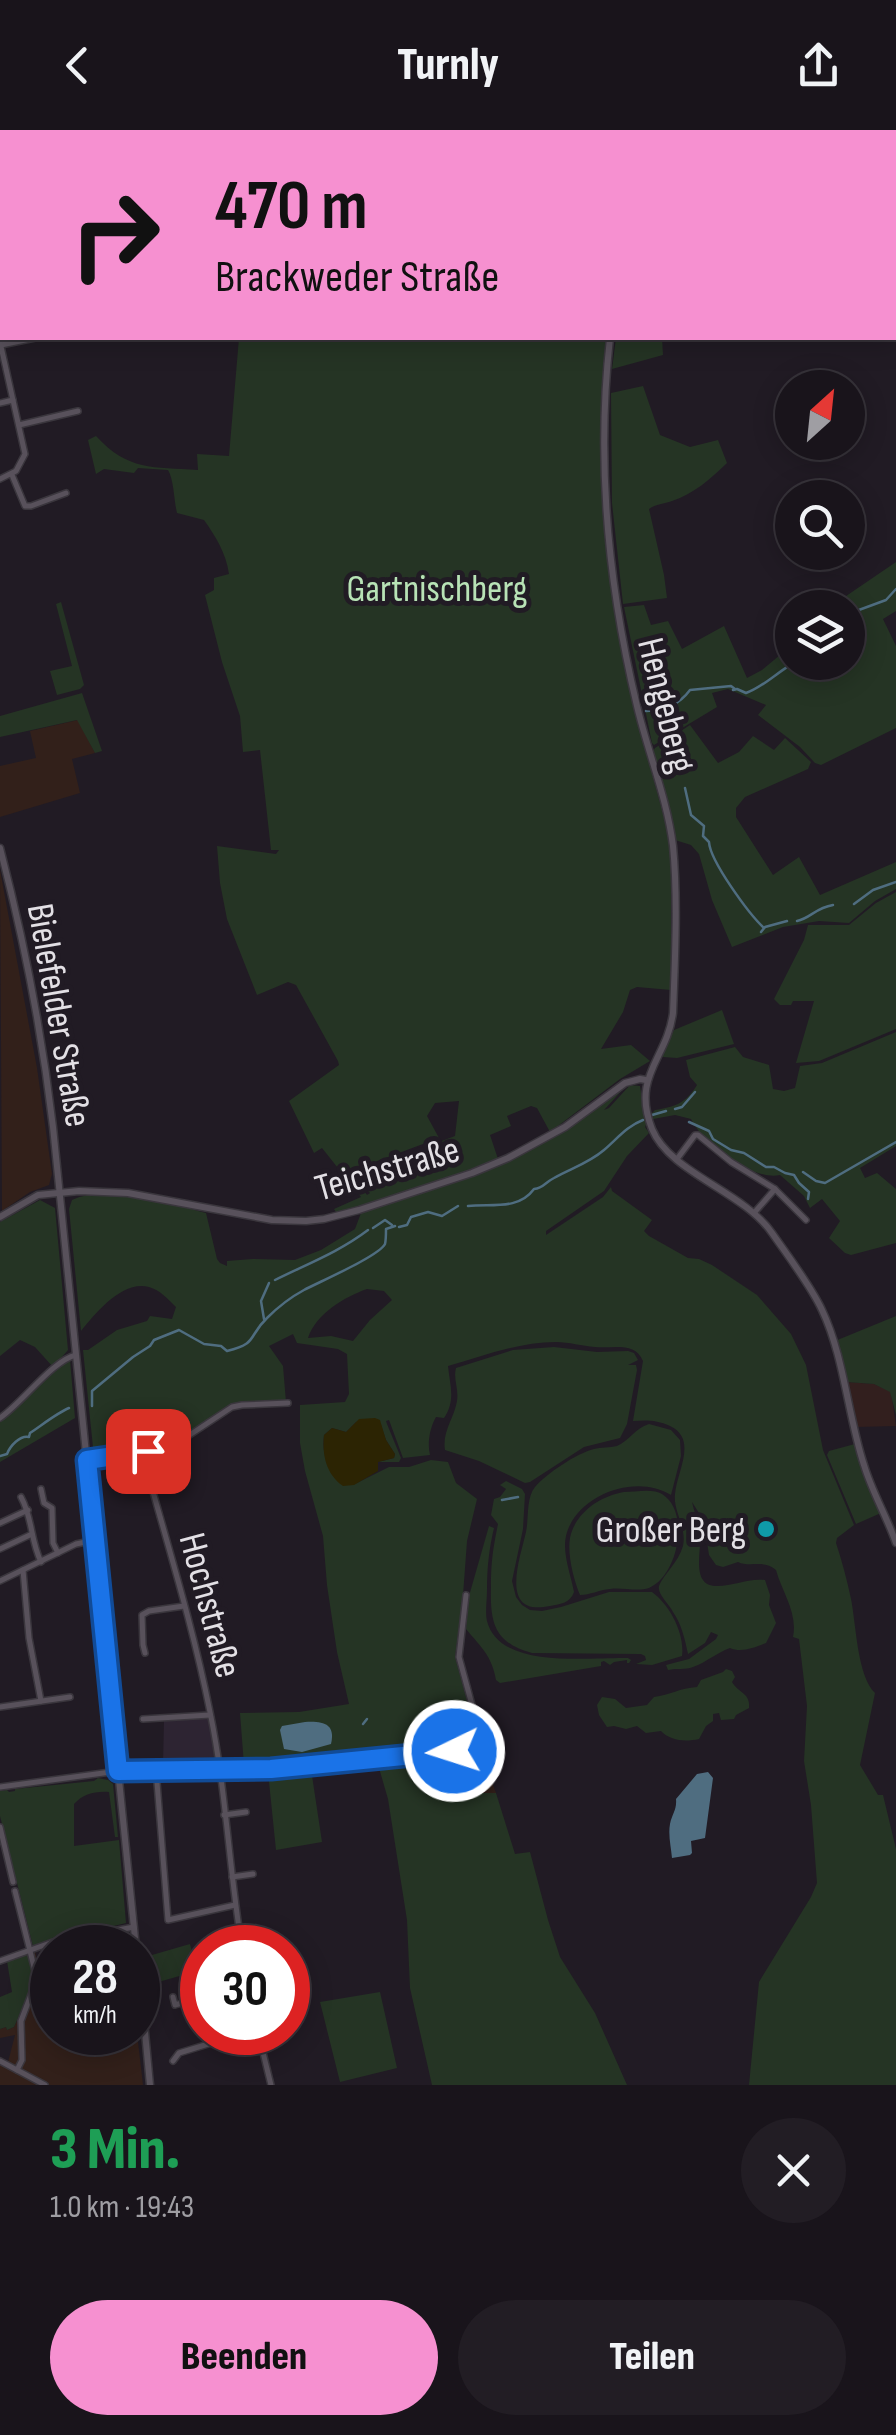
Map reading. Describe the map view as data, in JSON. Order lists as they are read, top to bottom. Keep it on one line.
{"streets":{"street":["Hengeberg","Bielefelder Straße","Teichstraße","Hochstraße"]},"crossings":[["Hengeberg","Teichstraße"],["Bielefelder Straße","Teichstraße"]],"parks":["Gartnischberg"],"places":["Großer Berg"],"north":"top right","page":{"header":"Turnly","turn":["470 m","Brackweder Straße"],"speed":"28 km/h","limit":"30","heading":["3 Min.","1.0 km · 19:43"],"buttons":["Beenden","Teilen"]}}
